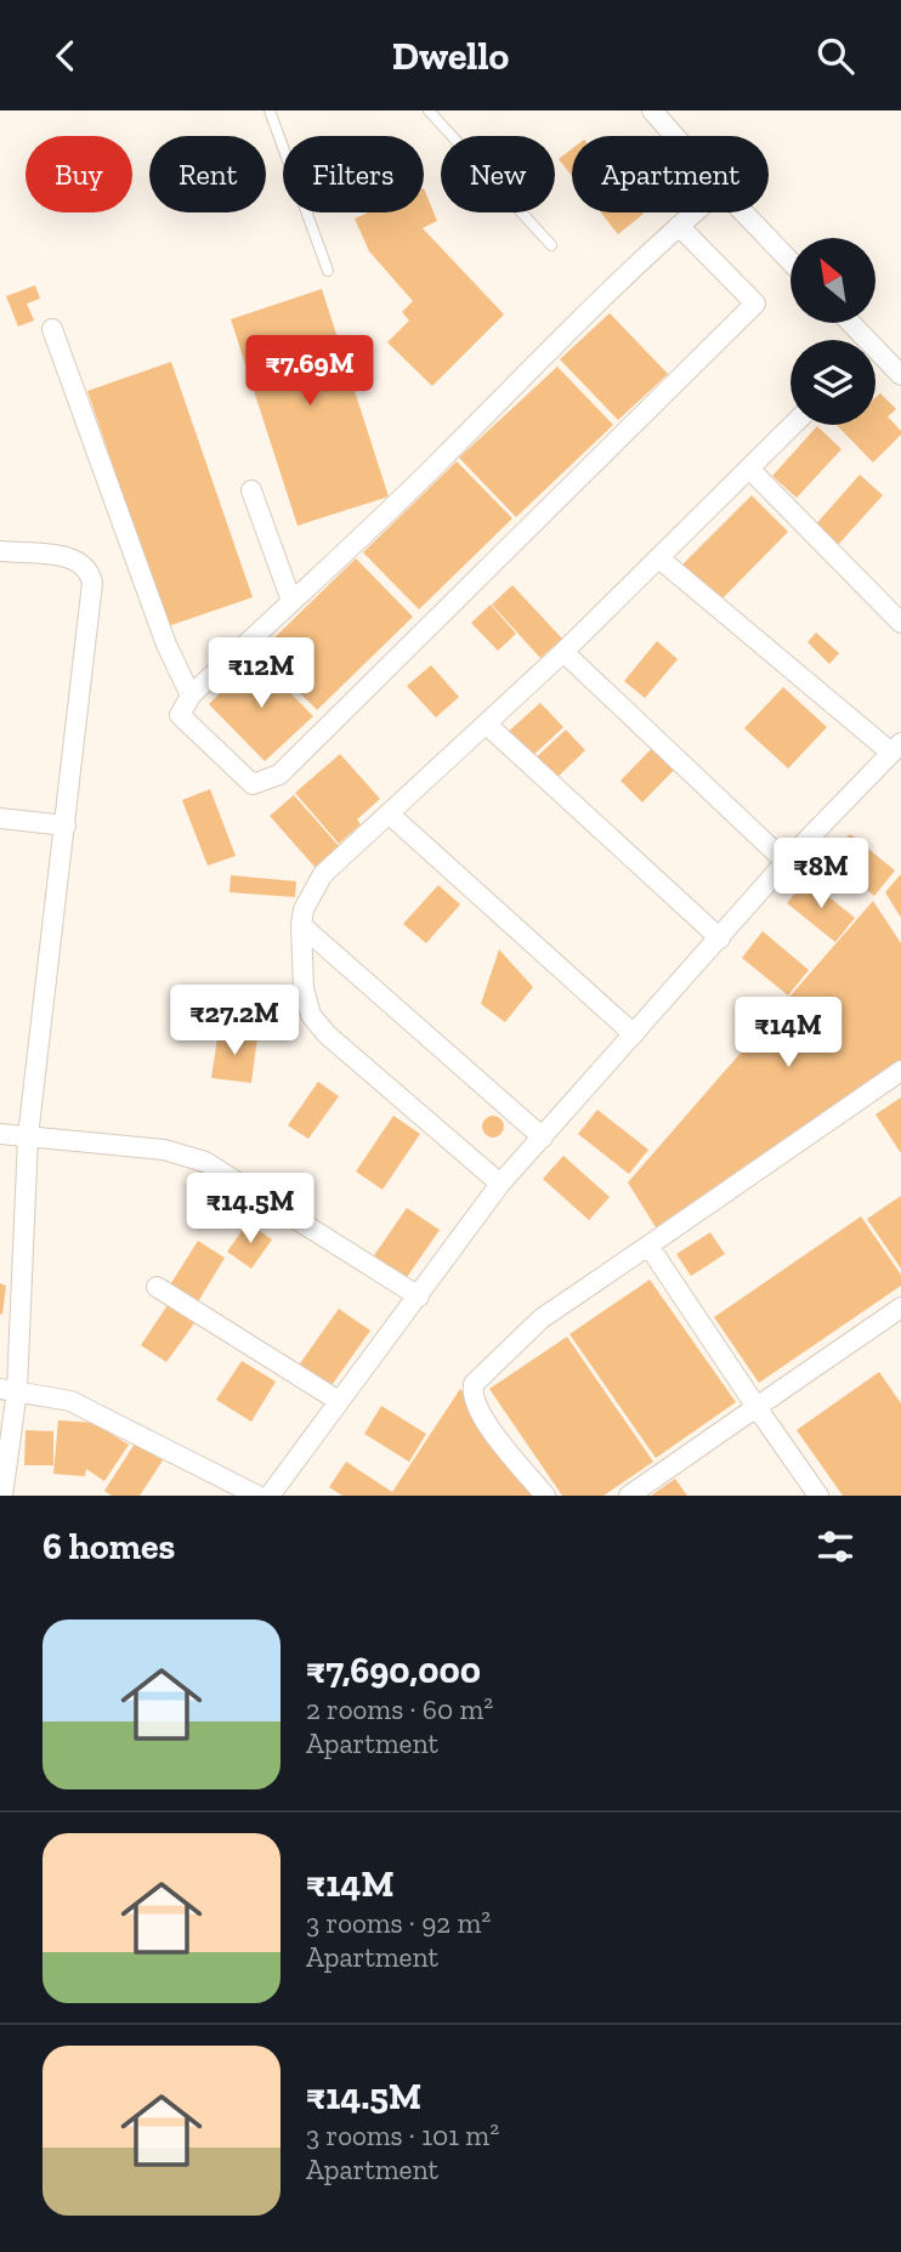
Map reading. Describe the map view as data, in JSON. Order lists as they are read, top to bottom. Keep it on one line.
{"north":"top left","page":{"header":"Dwello","chip":["Buy","Rent","Filters","New","Apartment"],"price":["₹7.69M","₹12M","₹8M","₹27.2M","₹14M","₹14.5M"],"heading":"6 homes","list":[{"name":"₹7,690,000","note":"2 rooms · 60 m² · Apartment"},{"name":"₹14M","note":"3 rooms · 92 m² · Apartment"},{"name":"₹14.5M","note":"3 rooms · 101 m² · Apartment"}]}}
